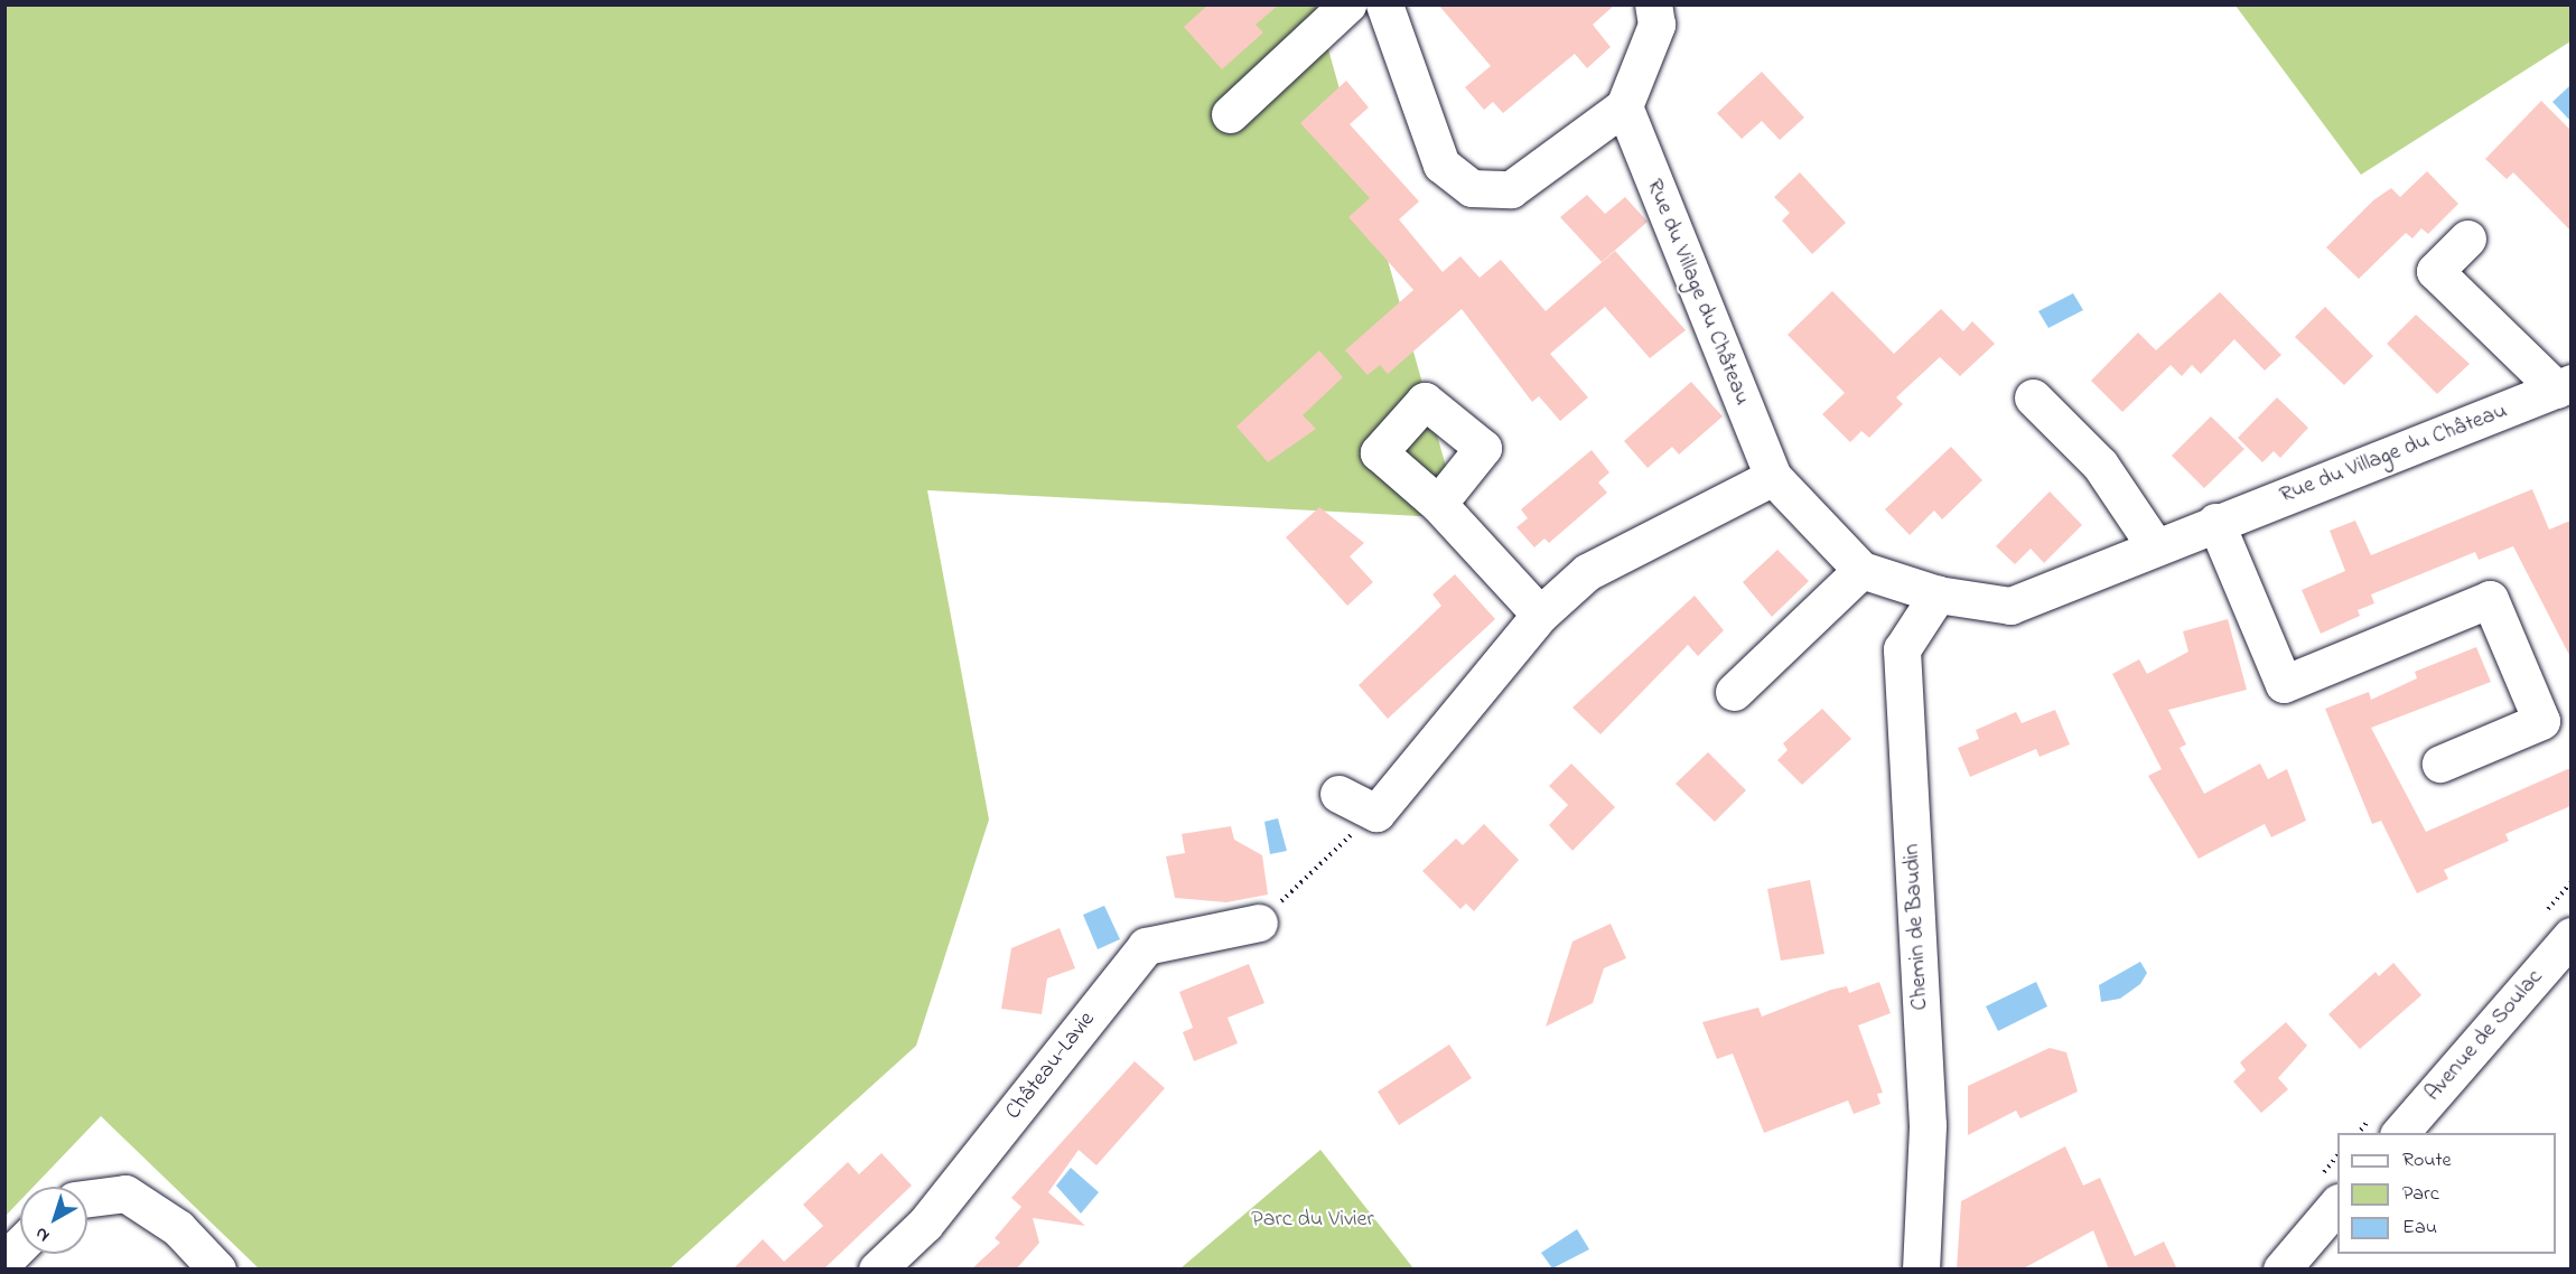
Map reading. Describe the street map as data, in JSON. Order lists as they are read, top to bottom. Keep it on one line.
{"streets":{"street":["Rue du Village du Château","Chemin de Baudin","Avenue de Soulac","Château-Lavie"]},"crossings":[["Rue du Village du Château","Chemin de Baudin"]],"parks":["Parc du Vivier"],"legend":["Route","Parc","Eau"],"north":"bottom left"}
